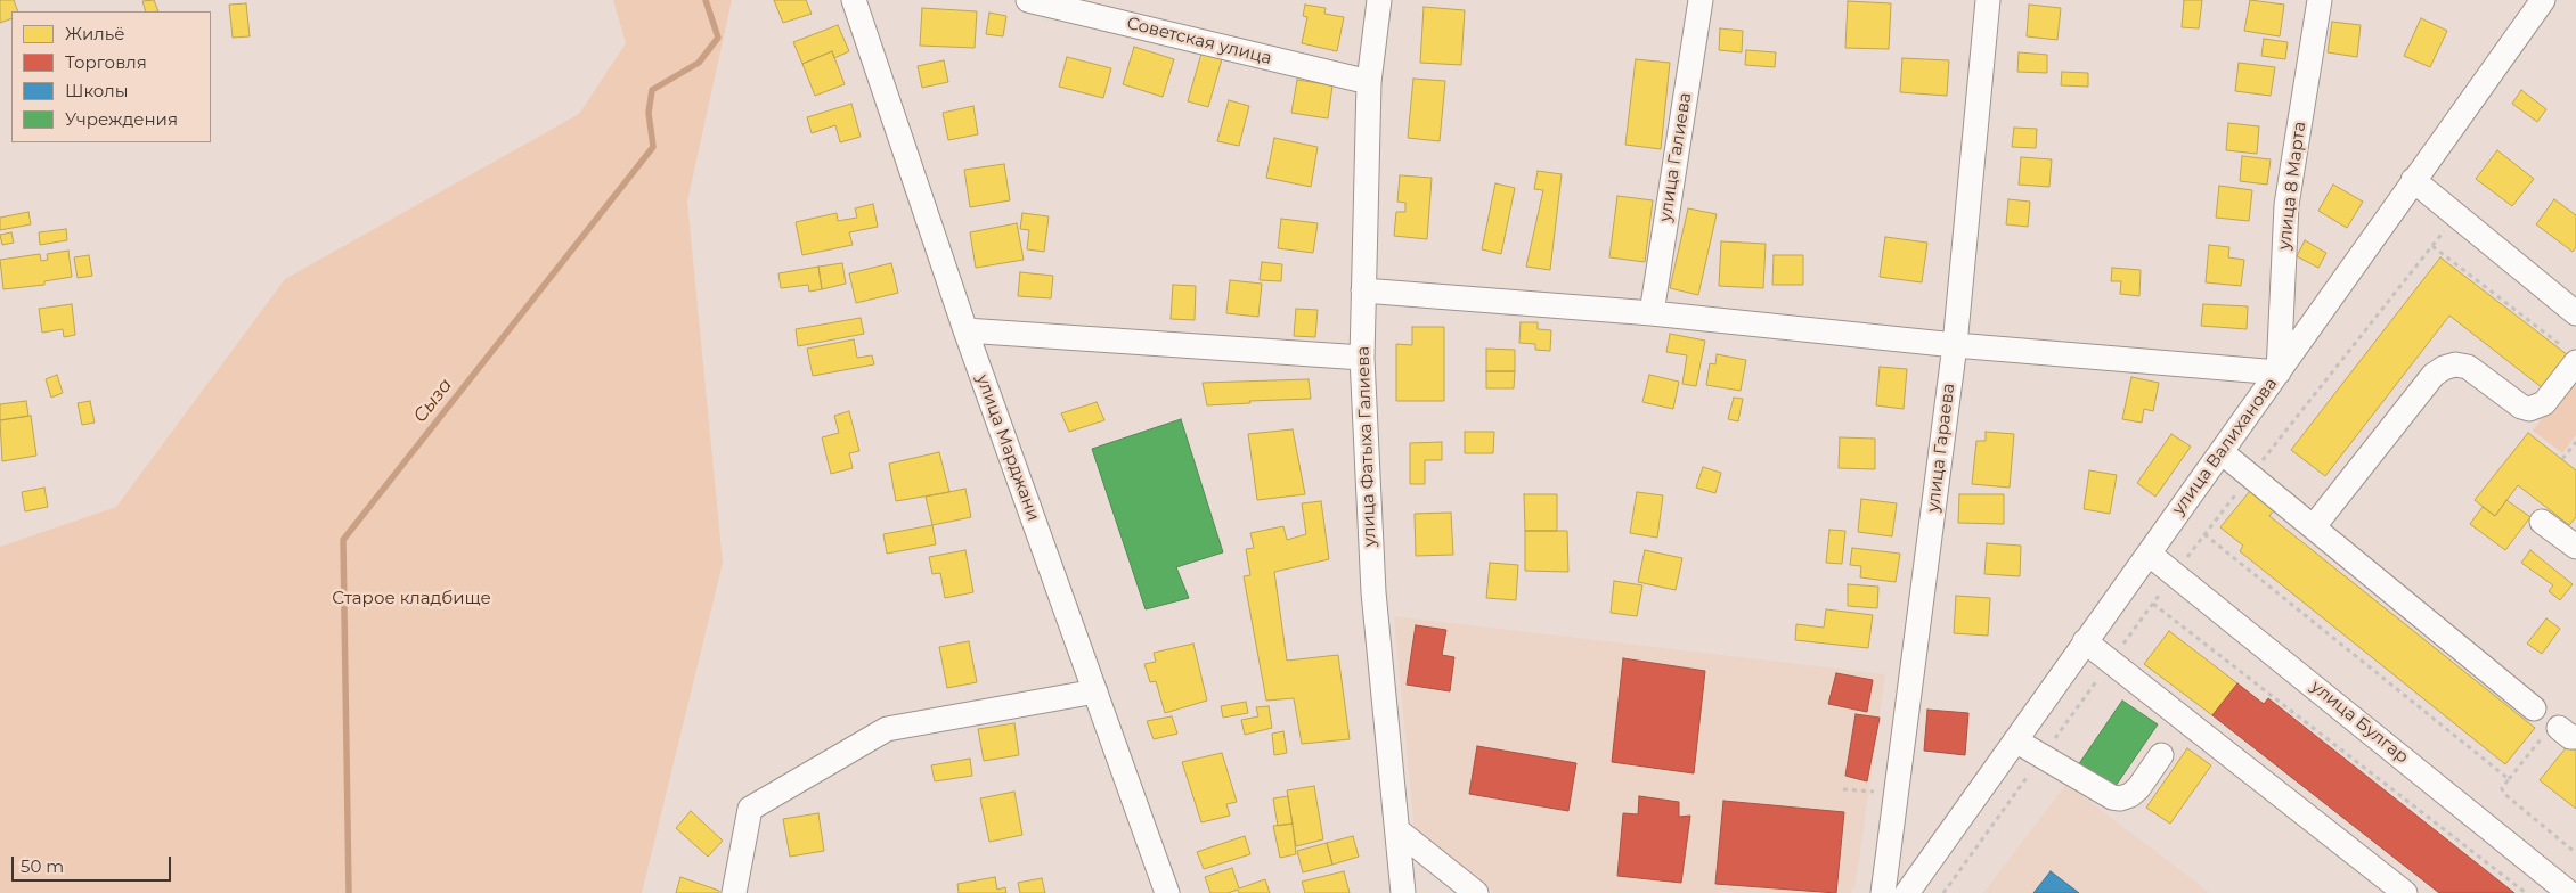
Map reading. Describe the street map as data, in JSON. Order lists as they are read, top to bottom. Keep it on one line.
{"streets":{"street":["Советская улица","улица Галиева","улица 8 Марта","улица Фатыха Галиева","улица Валиханова","улица Марджани","улица Гараева","улица Булгар"]},"crossings":[["Советская улица","улица Фатыха Галиева"],["улица 8 Марта","улица Валиханова"],["улица Валиханова","улица Булгар"]],"water":["Сыза"],"parks":["Старое кладбище"],"legend":["Жильё","Торговля","Школы","Учреждения"],"scale_bar":"50 m"}
